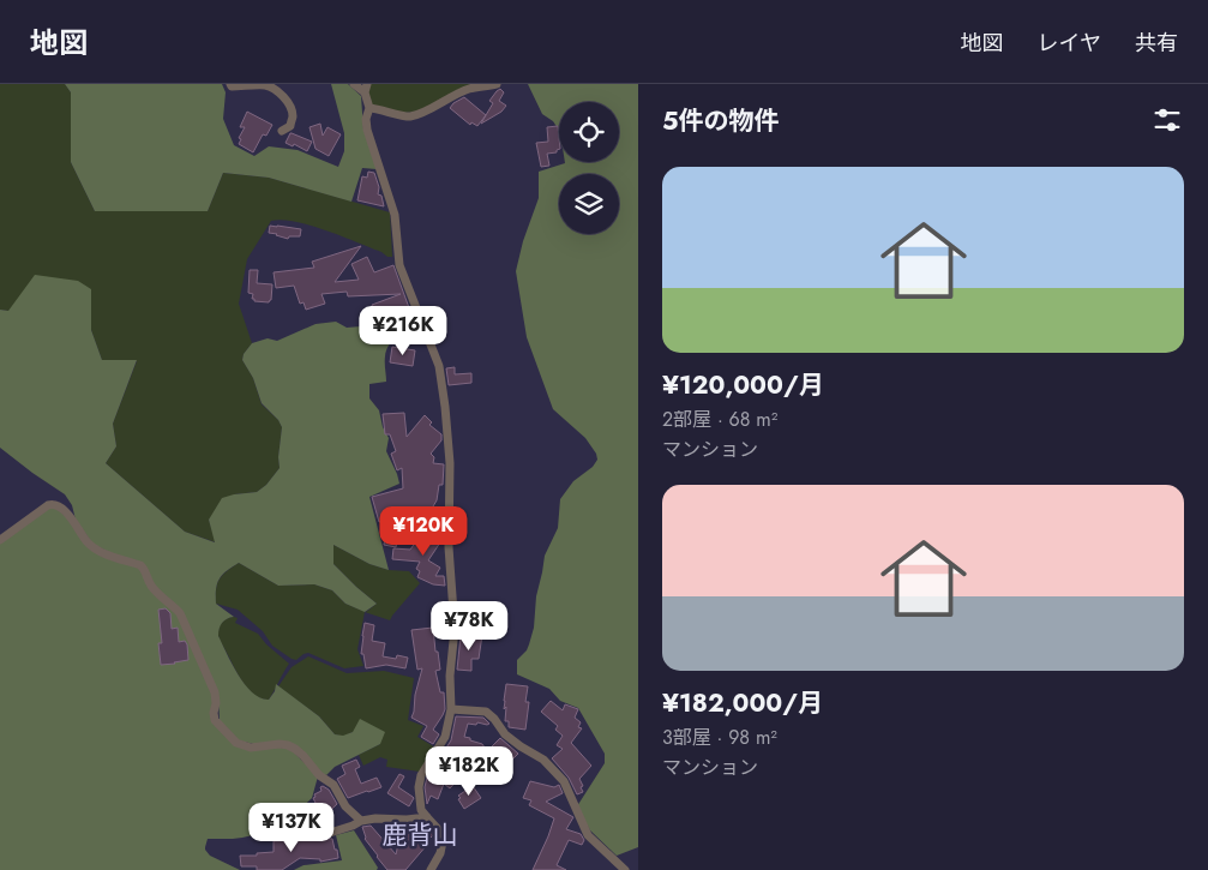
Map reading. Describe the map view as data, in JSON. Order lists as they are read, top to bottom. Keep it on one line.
{"districts":["鹿背山"],"page":{"header":"地図","nav":["地図","レイヤ","共有"],"heading":"5件の物件","list":[{"name":"¥120,000/月","note":"2部屋 · 68 m² · マンション"},{"name":"¥182,000/月","note":"3部屋 · 98 m² · マンション"}],"price":["¥216K","¥120K","¥78K","¥182K","¥137K"]}}
